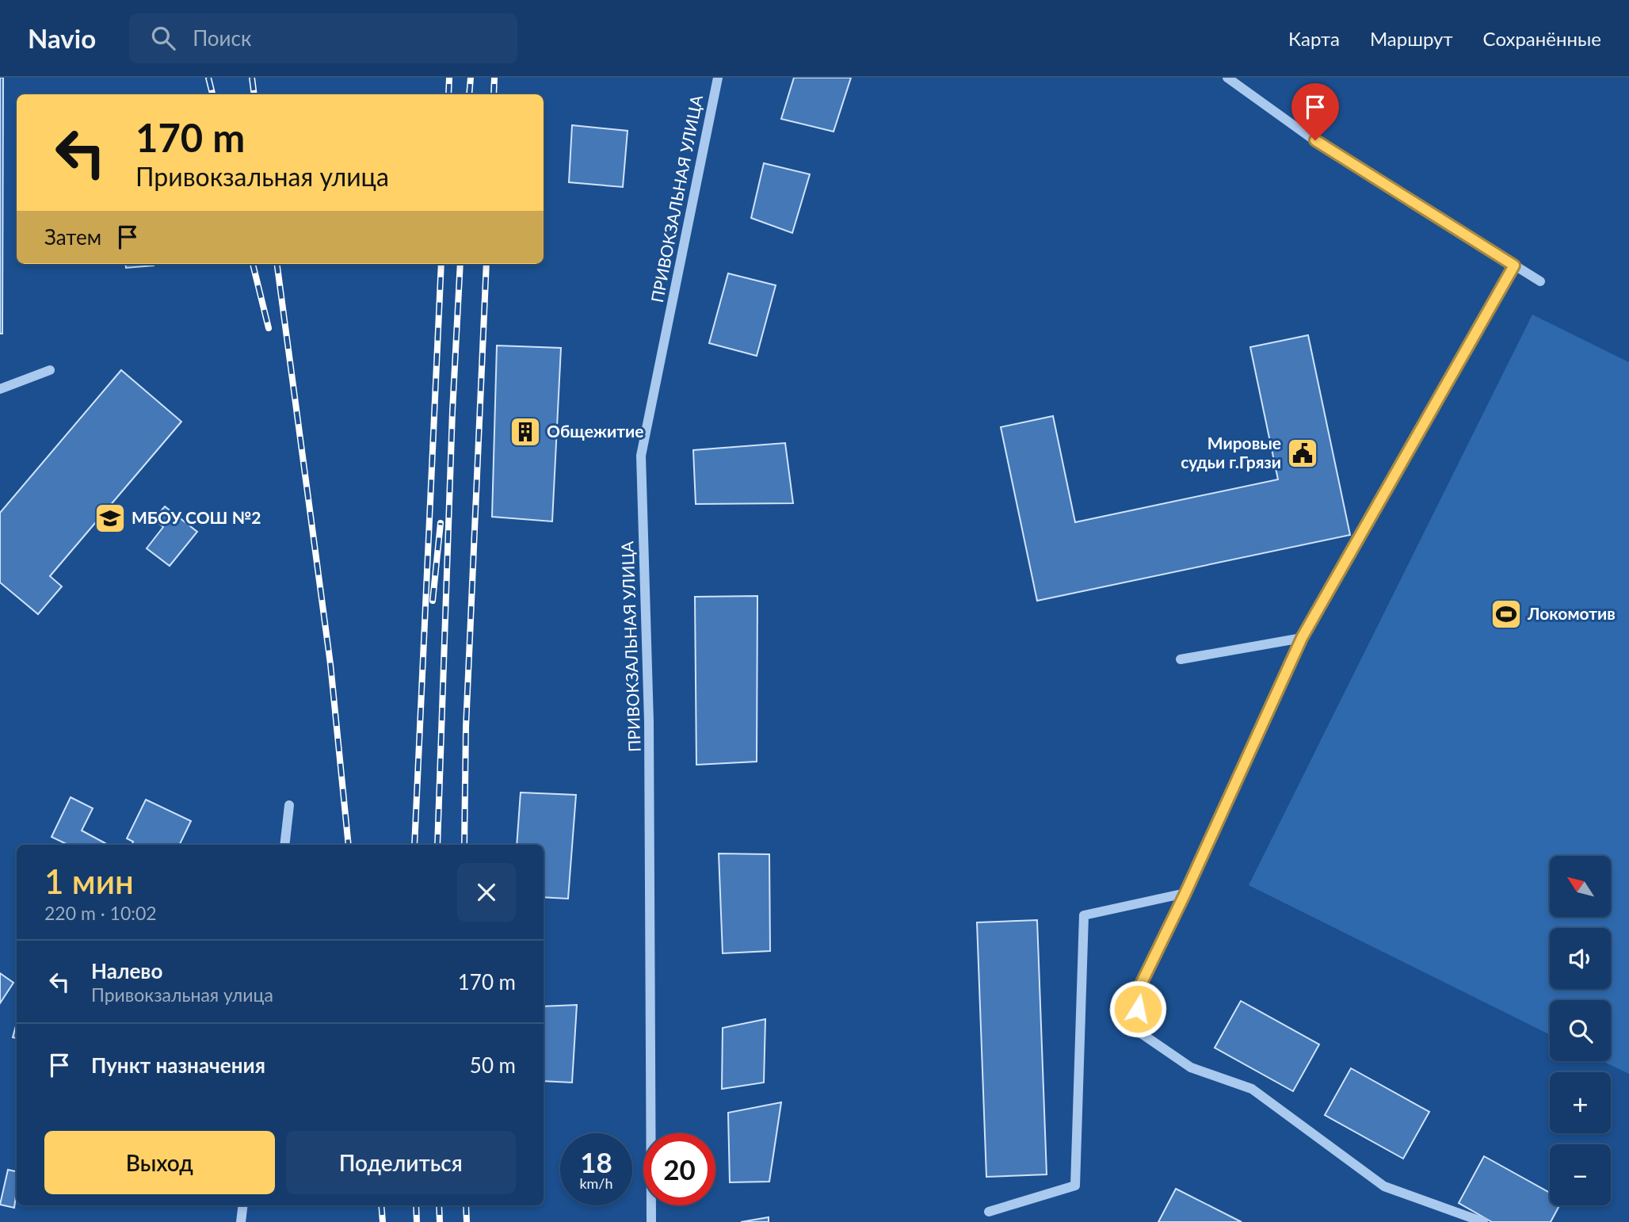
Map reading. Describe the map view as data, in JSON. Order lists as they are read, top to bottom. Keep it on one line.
{"streets":{"street":["ПРИВОКЗАЛЬНАЯ УЛИЦА"]},"places":{"building":["Общежитие"],"public building":["Мировые судьи г.Грязи"],"school or university":["МБОУ СОШ №2"],"sports":["Локомотив"]},"north":"top left","page":{"header":"Navio","search":"Поиск","nav":["Карта","Маршрут","Сохранённые"],"turn":["170 m","Привокзальная улица"],"then":"Затем","heading":["1 мин","220 m · 10:02"],"map_buttons":["+","−"],"list":[{"name":"Налево","note":"Привокзальная улица","value":"170 m"},{"name":"Пункт назначения","value":"50 m"}],"buttons":["Выход","Поделиться"],"speed":"18 km/h","limit":"20"}}
